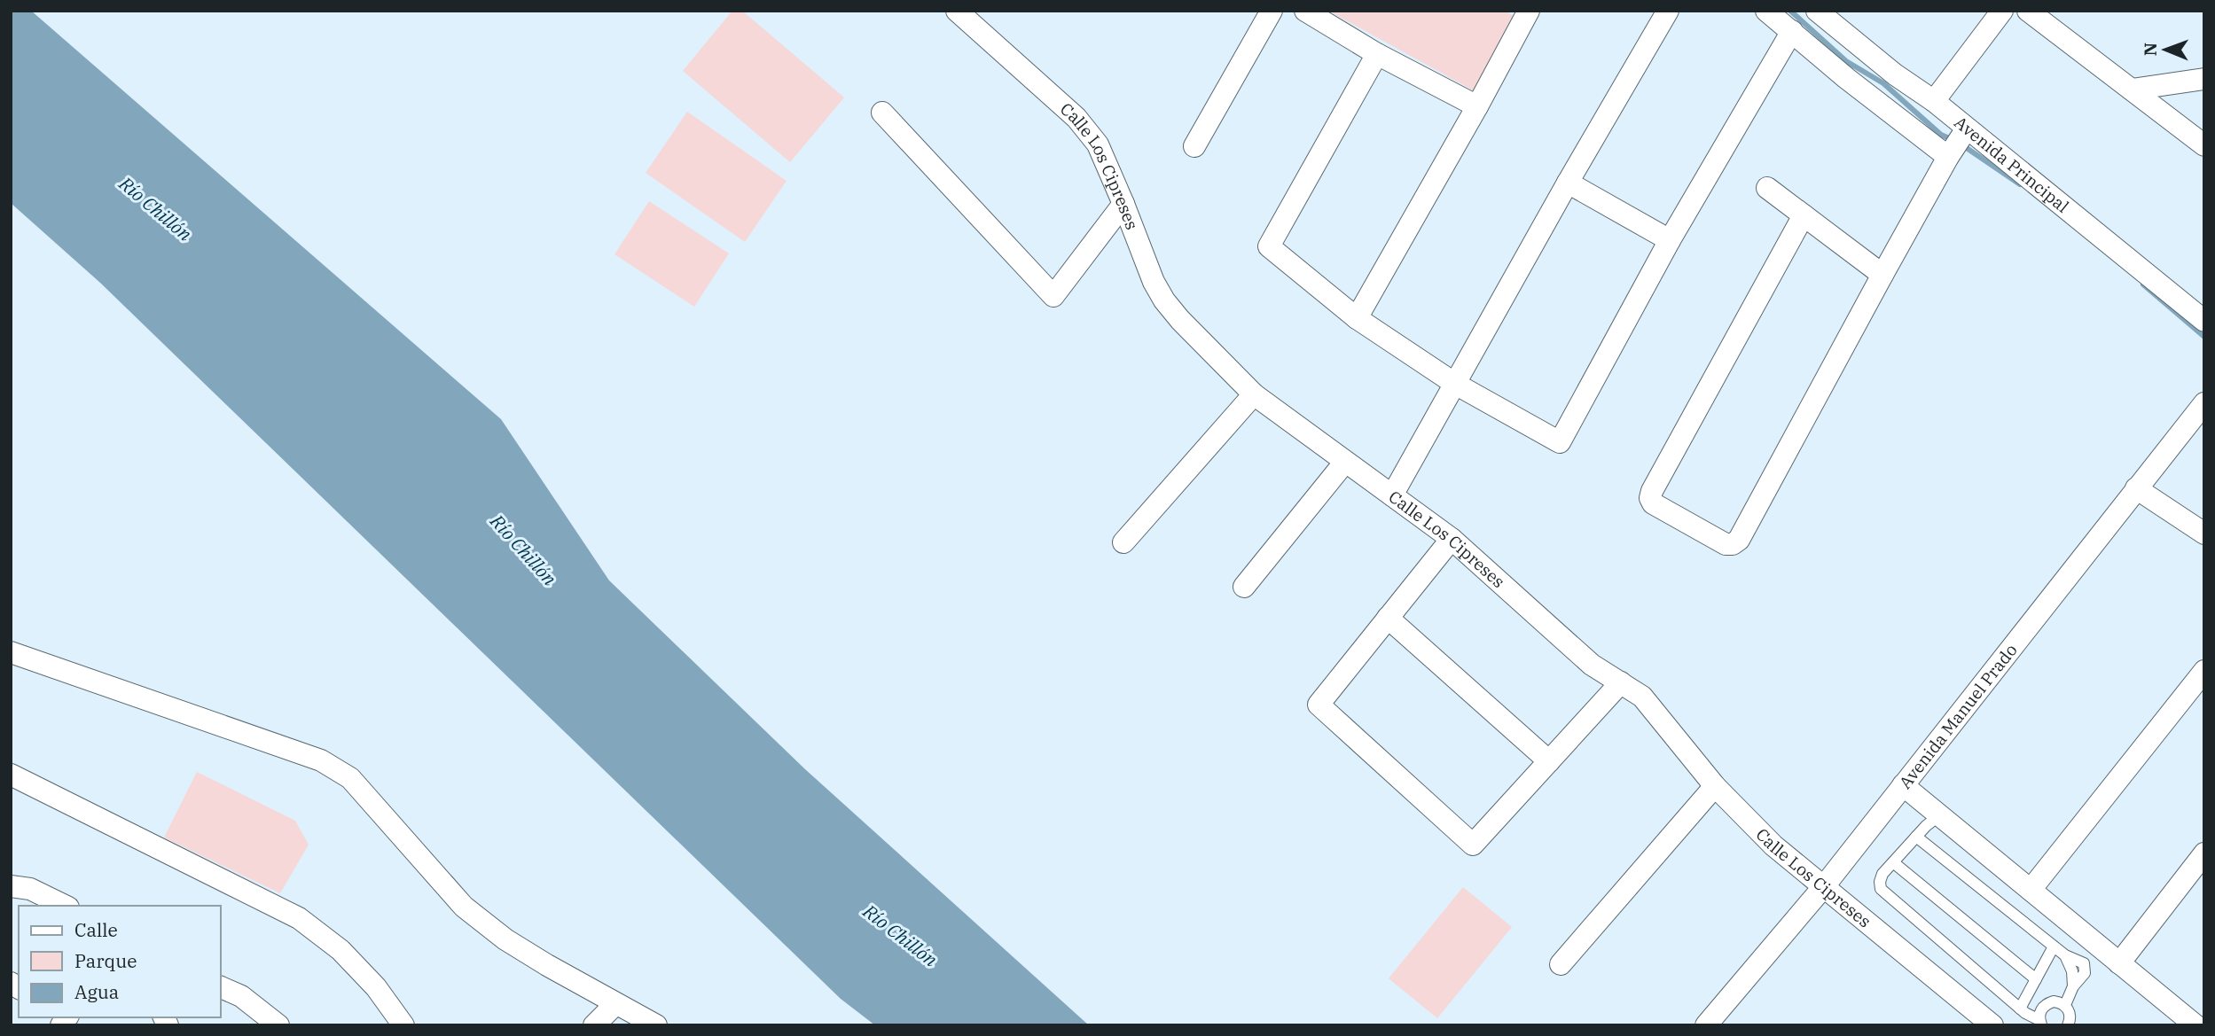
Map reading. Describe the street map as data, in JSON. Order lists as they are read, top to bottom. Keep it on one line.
{"streets":{"street":["Avenida Principal","Calle Los Cipreses","Avenida Manuel Prado"]},"crossings":[["Calle Los Cipreses","Avenida Manuel Prado"]],"water":["Río Chillón"],"legend":["Calle","Parque","Agua"],"north":"left"}
